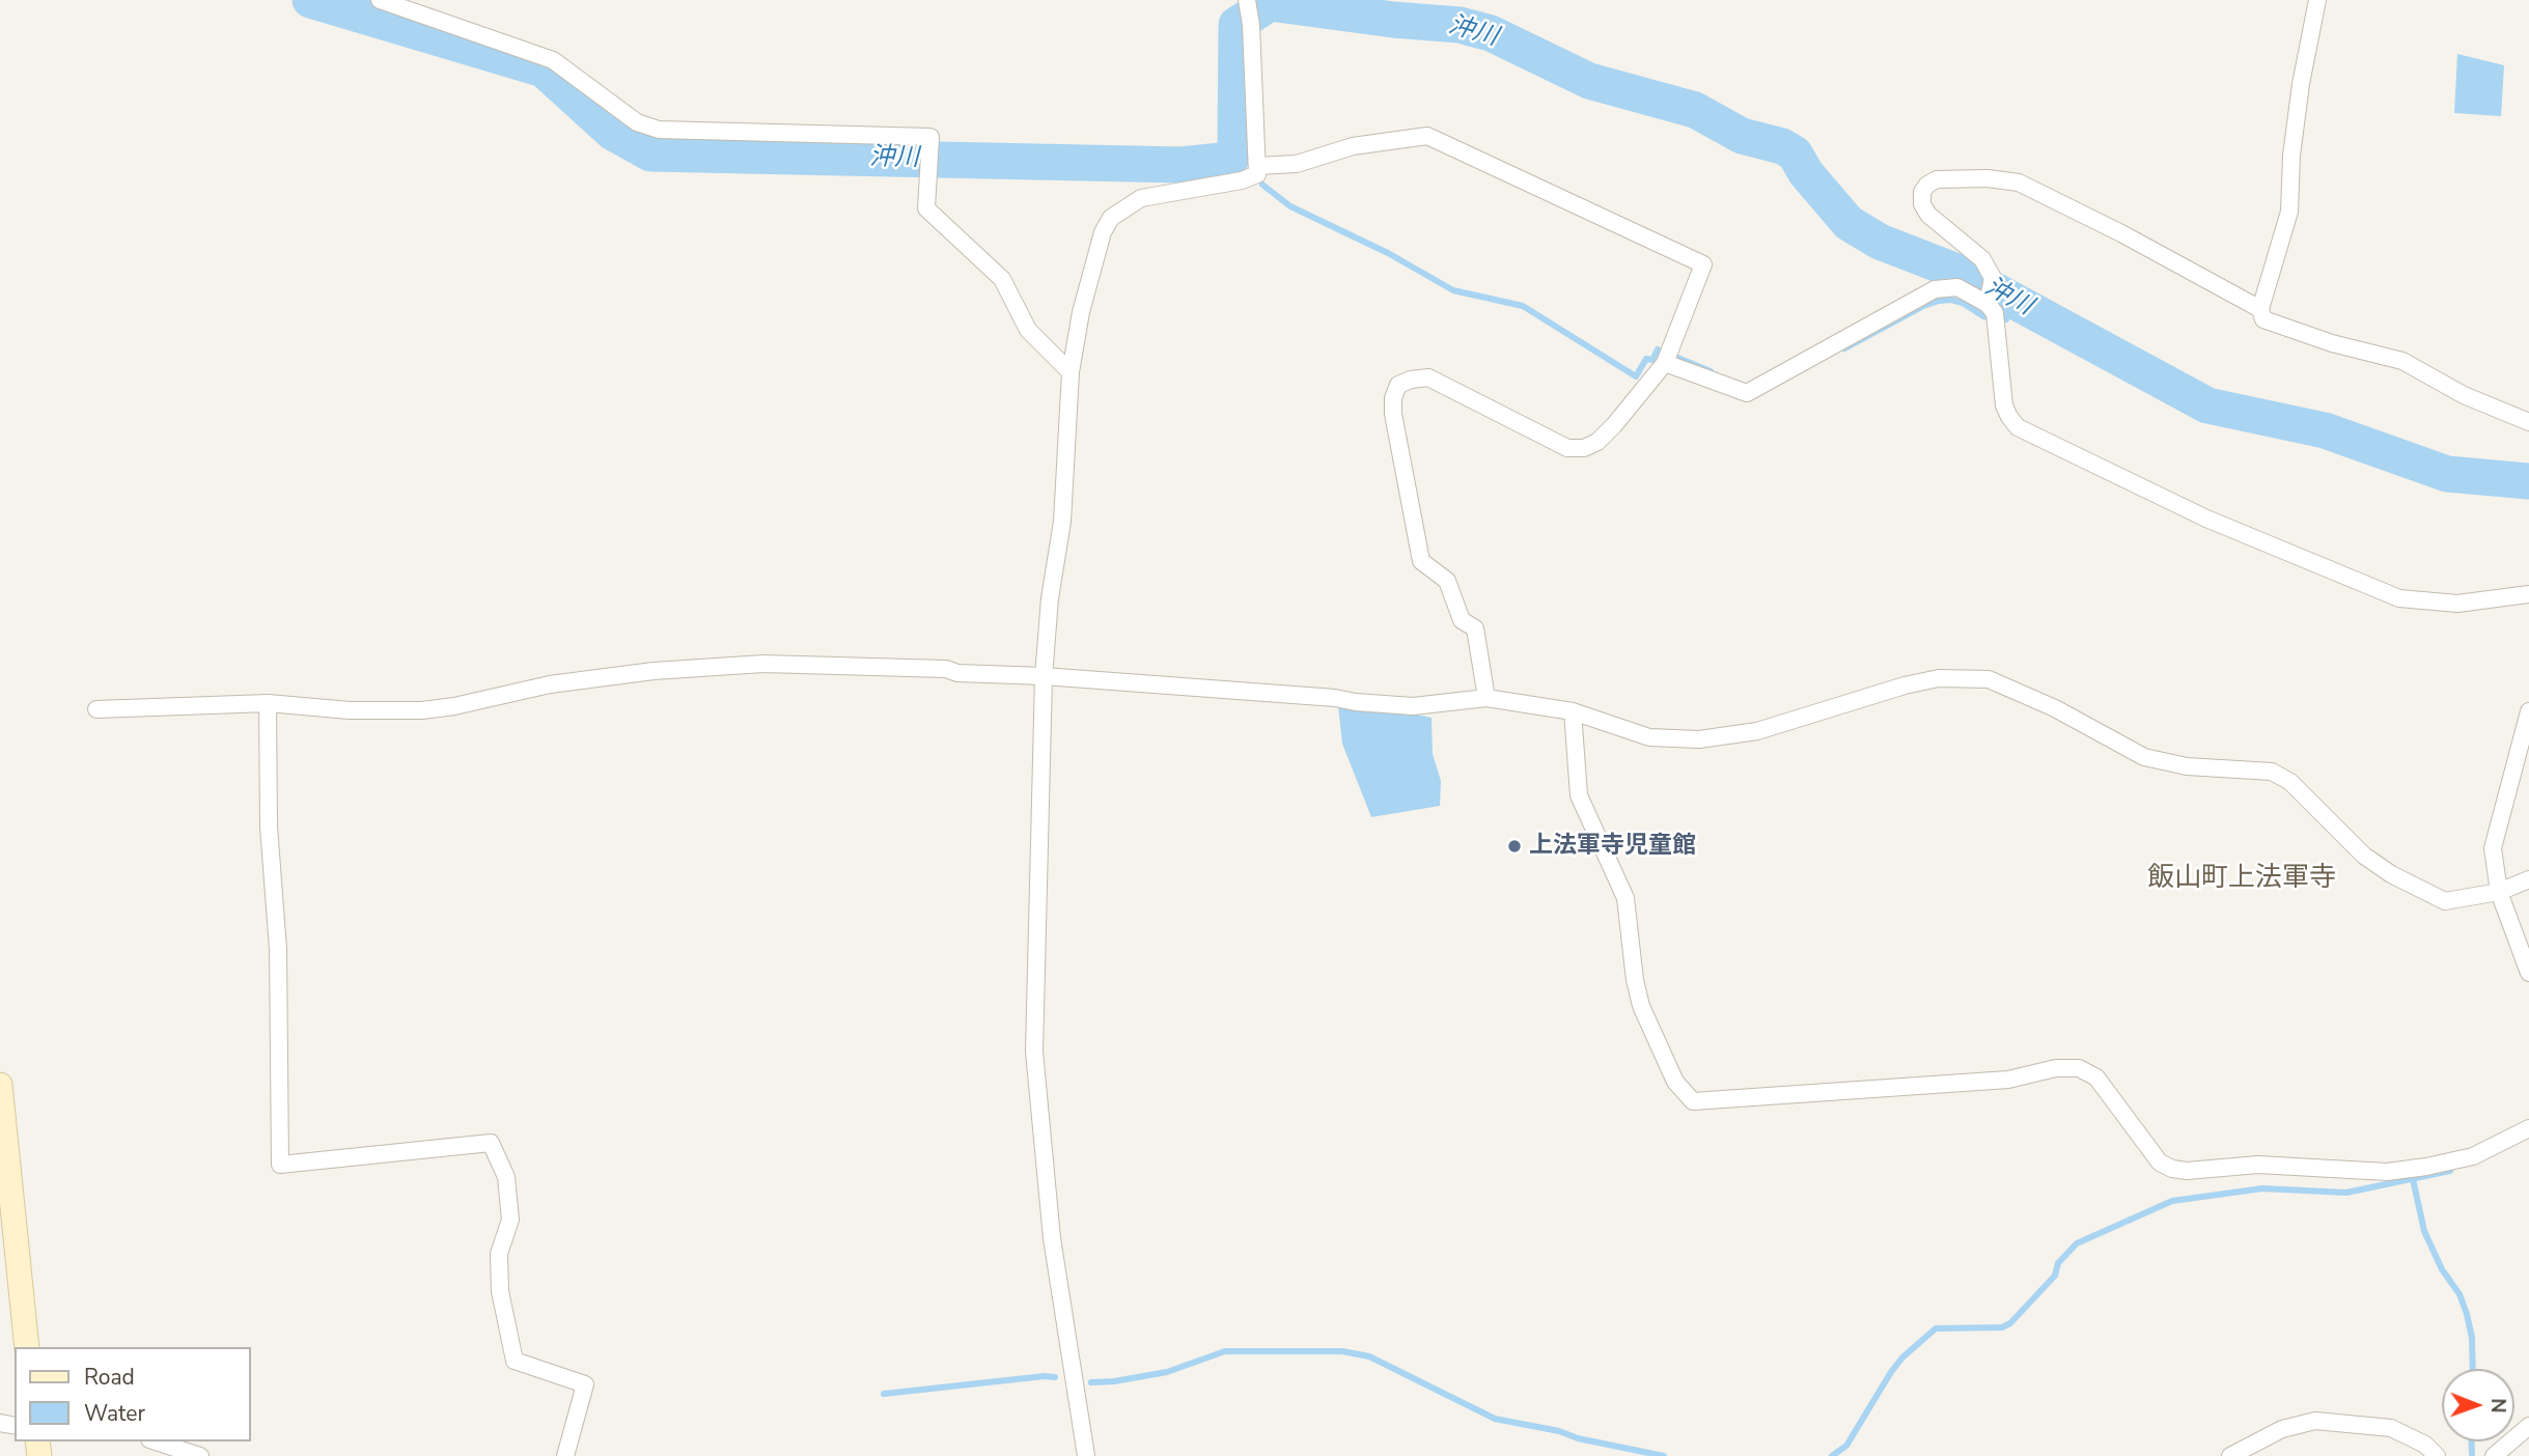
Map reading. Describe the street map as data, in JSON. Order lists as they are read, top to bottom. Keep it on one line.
{"districts":["飯山町上法軍寺"],"water":["沖川"],"places":["上法軍寺児童館"],"legend":["Road","Water"],"north":"right"}
